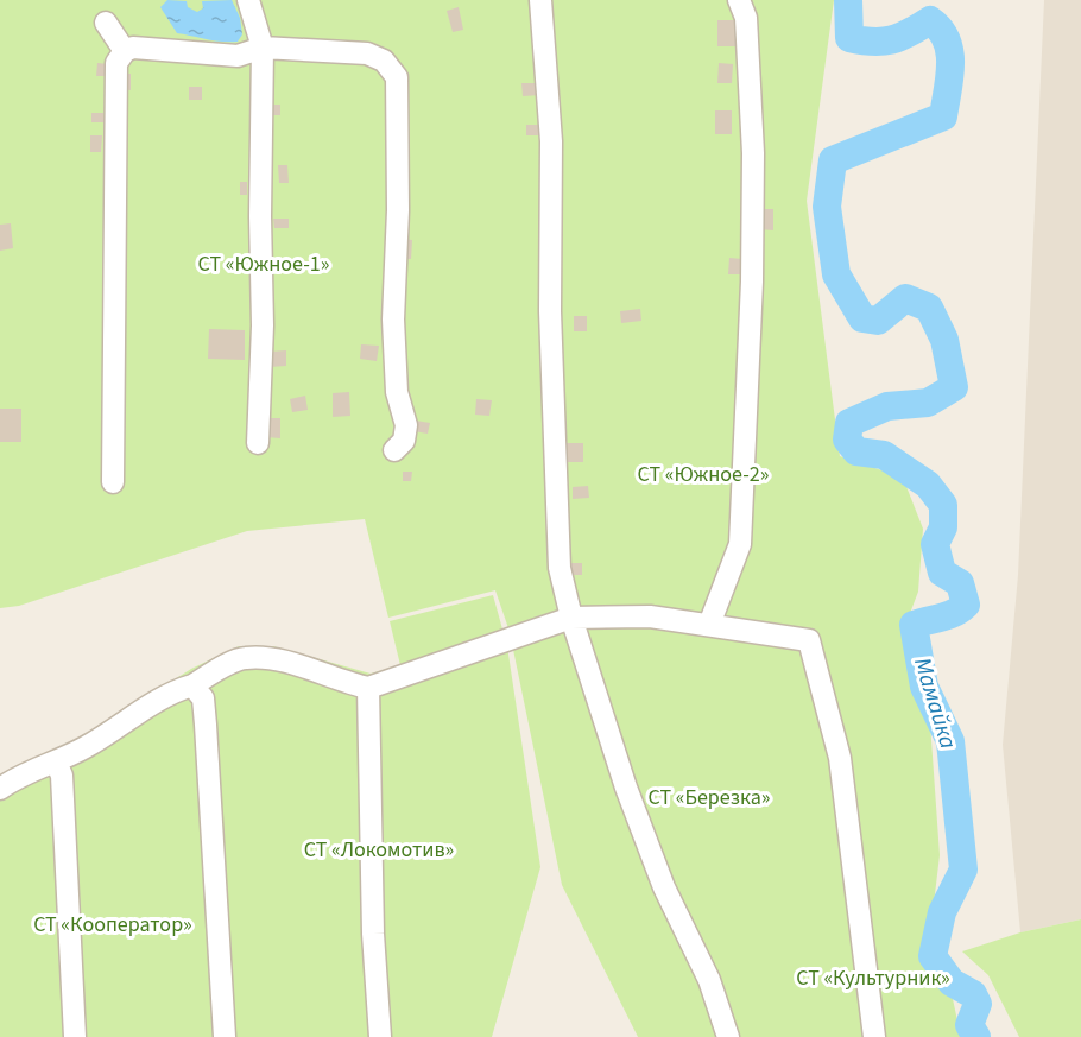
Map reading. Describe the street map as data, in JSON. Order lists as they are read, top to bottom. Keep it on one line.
{"water":["Мамайка"],"parks":["СТ «Южное-1»","СТ «Южное-2»","СТ «Березка»","СТ «Локомотив»","СТ «Кооператор»","СТ «Культурник»"]}
